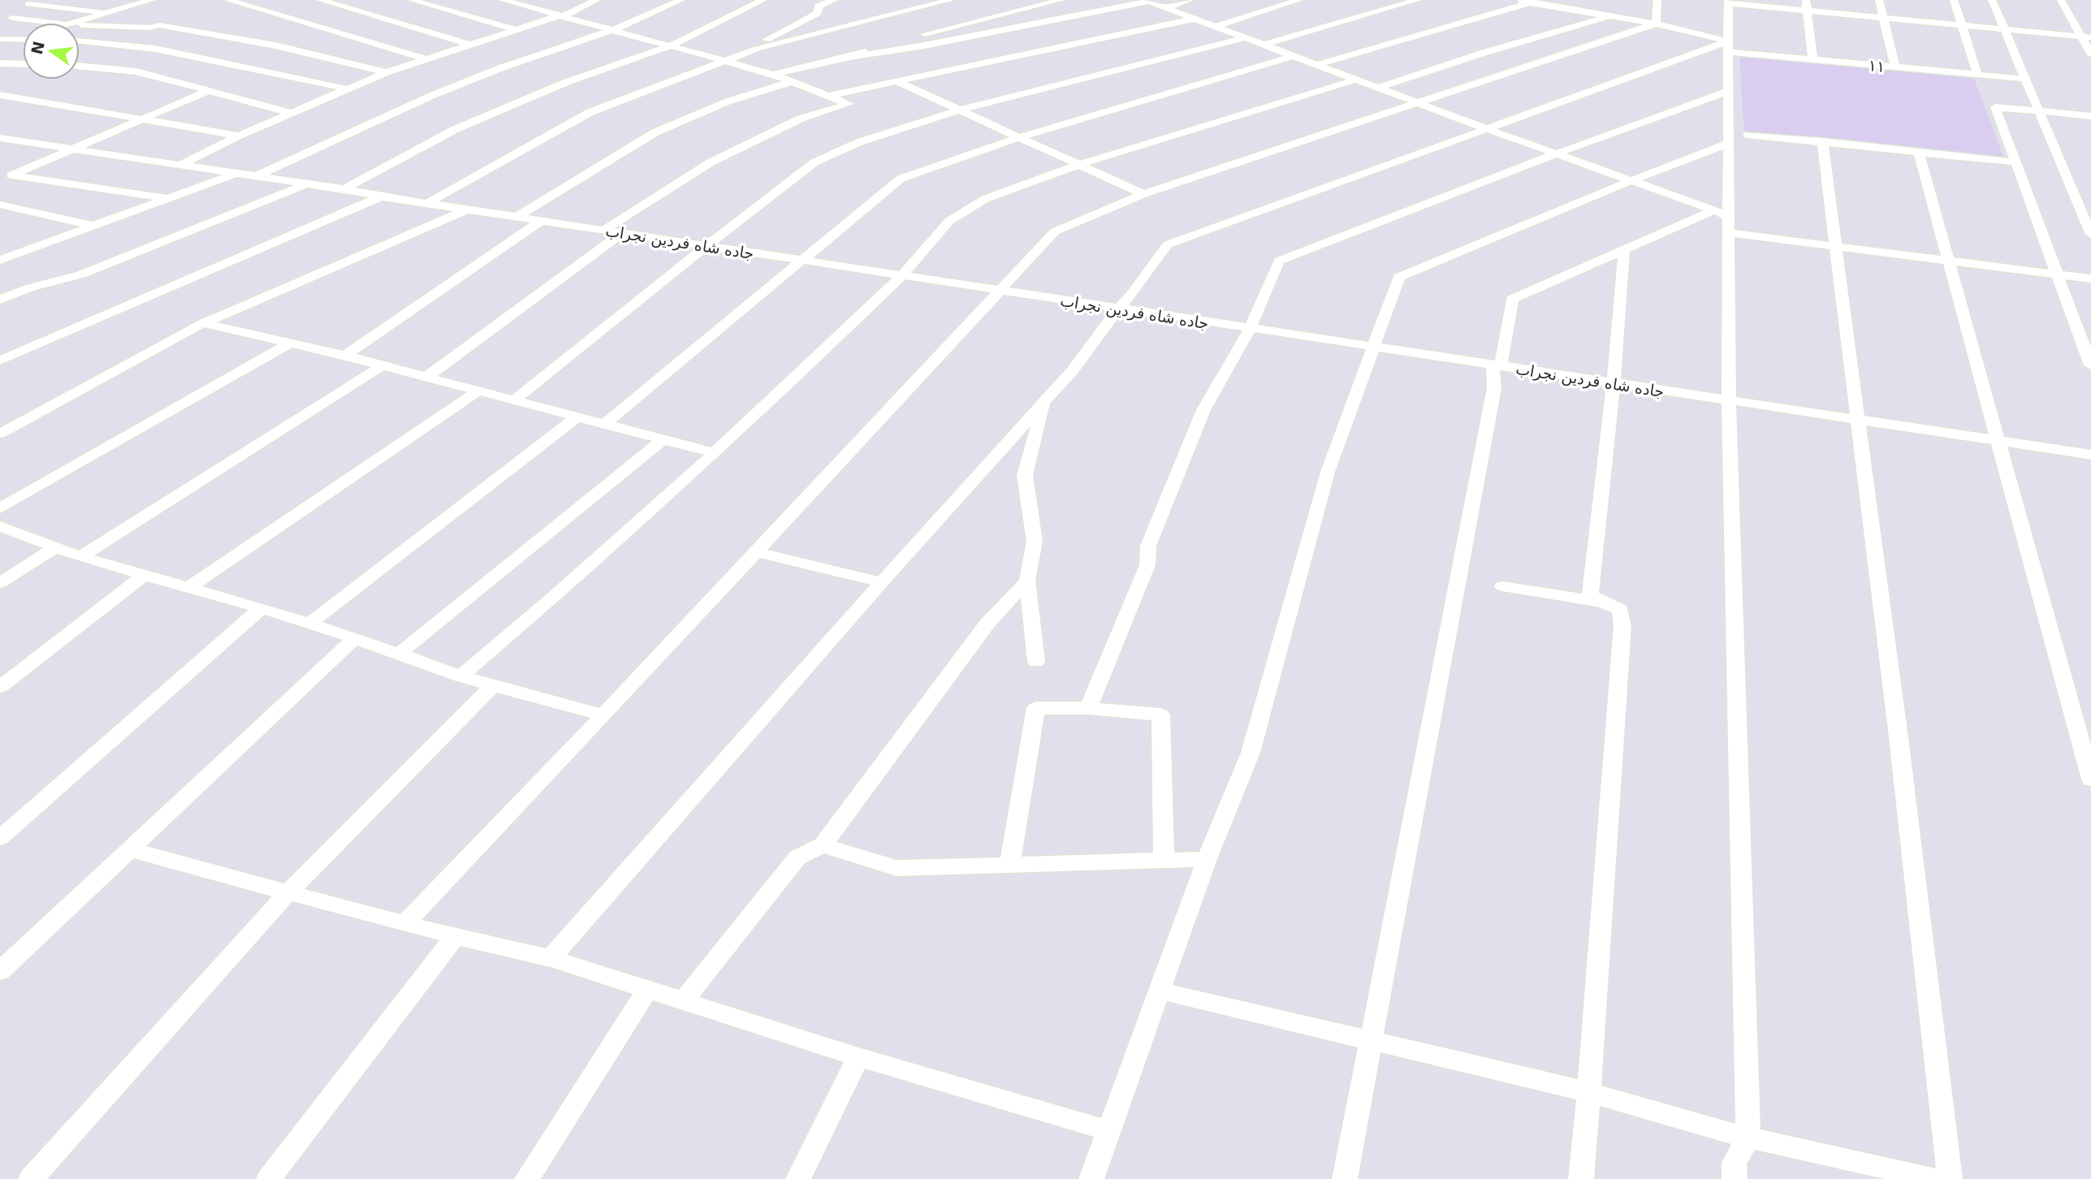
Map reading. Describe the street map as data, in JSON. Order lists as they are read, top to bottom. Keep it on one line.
{"streets":{"street":["۱۱","جاده شاه فردین نجراب"]},"north":"left"}
